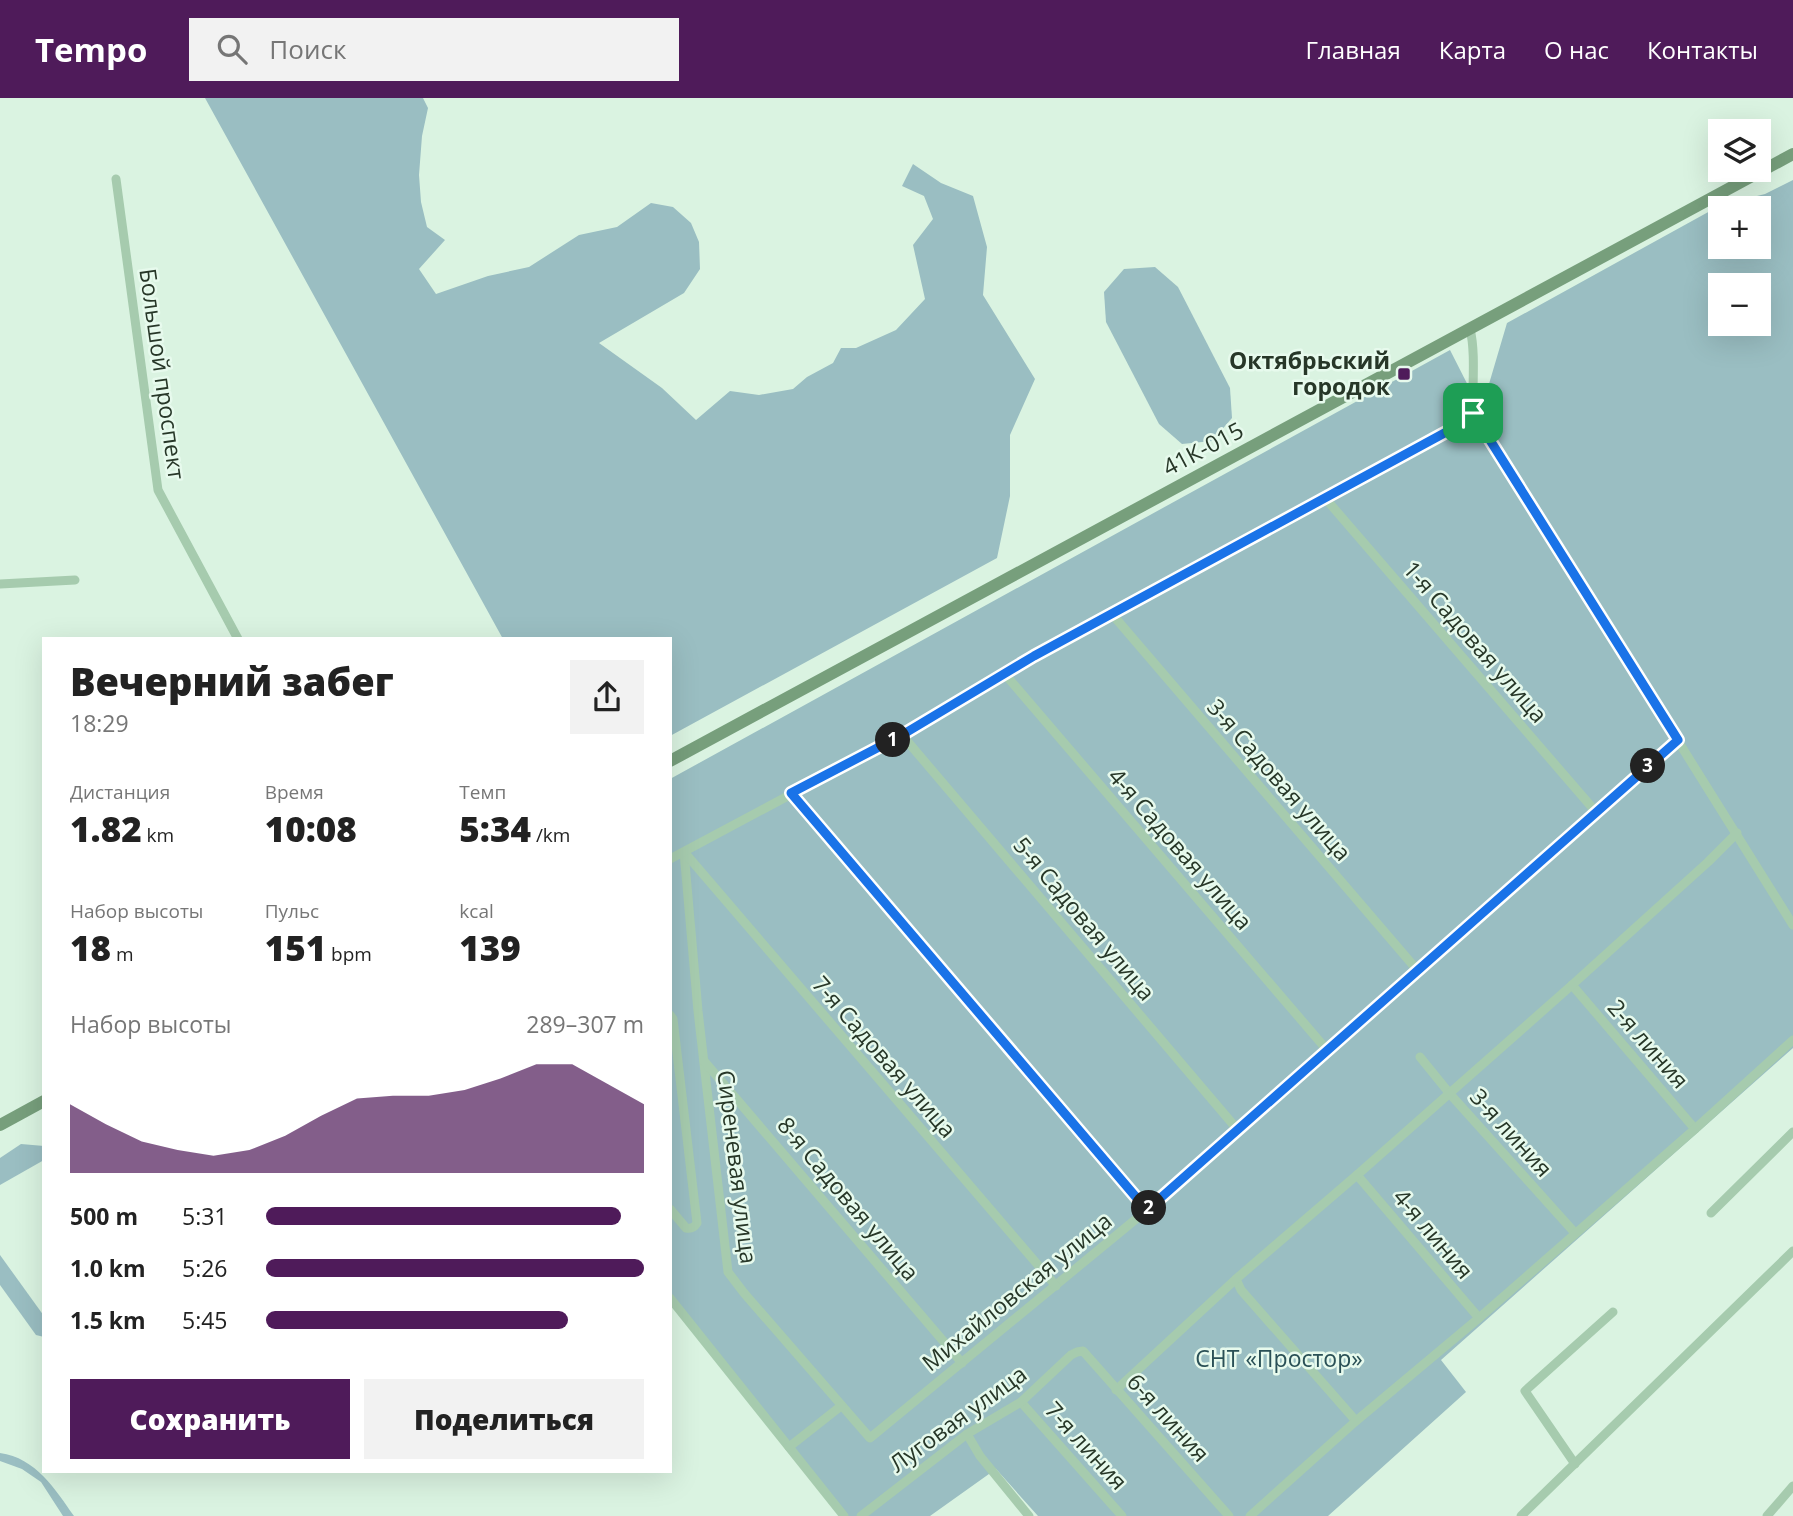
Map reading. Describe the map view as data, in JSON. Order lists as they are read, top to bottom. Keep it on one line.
{"streets":{"main road":["41К-015"],"street":["Большой проспект","1-я Садовая улица","3-я Садовая улица","4-я Садовая улица","5-я Садовая улица","2-я линия","7-я Садовая улица","3-я линия","Сиреневая улица","8-я Садовая улица","4-я линия","Михайловская улица","6-я линия","Луговая улица","7-я линия"]},"crossings":[["1-я Садовая улица","Михайловская улица"],["3-я Садовая улица","Михайловская улица"],["4-я Садовая улица","Михайловская улица"],["5-я Садовая улица","Михайловская улица"],["7-я Садовая улица","Сиреневая улица"],["7-я Садовая улица","Михайловская улица"],["Сиреневая улица","8-я Садовая улица"],["Сиреневая улица","Михайловская улица"],["8-я Садовая улица","Михайловская улица"],["6-я линия","Луговая улица"],["Луговая улица","7-я линия"]],"parks":["СНТ «Простор»"],"places":{"transit":["Октябрьский городок"]},"page":{"header":"Tempo","search":"Поиск","nav":["Главная","Карта","О нас","Контакты"],"map_buttons":["+","−"],"heading":["Вечерний забег","18:29"],"pins":["1","3","2"],"stats":[["Дистанция","1.82 km"],["Время","10:08"],["Темп","5:34 /km"],["Набор высоты","18 m"],["Пульс","151 bpm"],["kcal","139"]],"chart":["Набор высоты","289–307 m"],"list":[{"name":"500 m","note":"5:31"},{"name":"1.0 km","note":"5:26"},{"name":"1.5 km","note":"5:45"}],"buttons":["Сохранить","Поделиться"]}}
